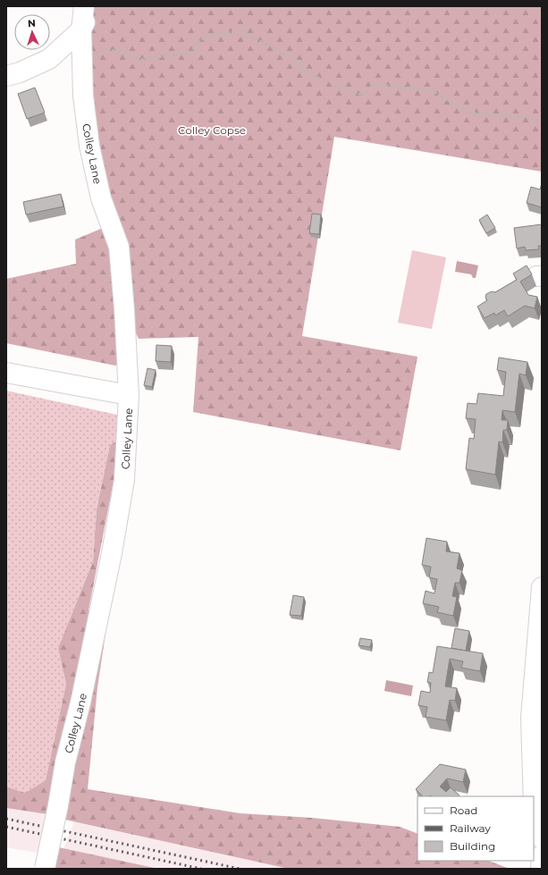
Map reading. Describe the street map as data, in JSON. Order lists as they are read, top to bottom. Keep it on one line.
{"streets":{"street":["Colley Lane"]},"parks":["Colley Copse"],"legend":["Road","Railway","Building"],"north":"top"}
